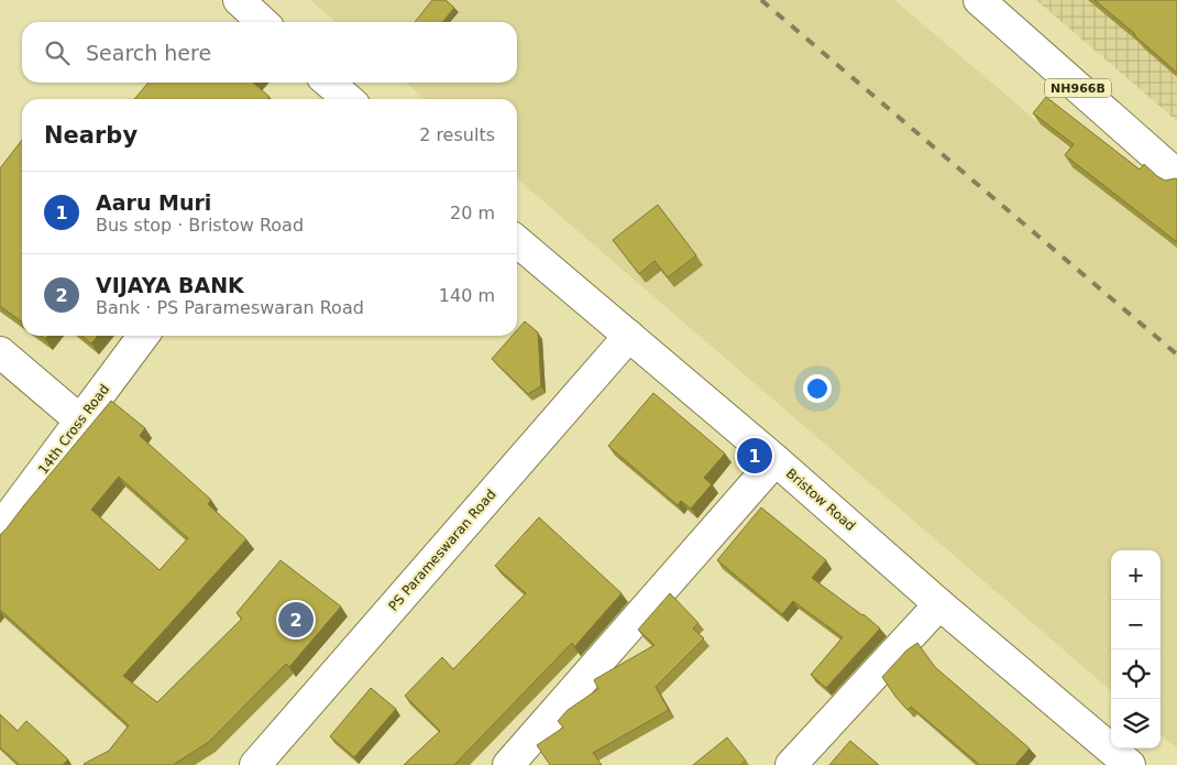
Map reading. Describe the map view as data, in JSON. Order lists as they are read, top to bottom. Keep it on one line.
{"streets":{"main road":["NH966B","14th Cross Road","Bristow Road","PS Parameswaran Road"]},"crossings":[["Bristow Road","PS Parameswaran Road"]],"page":{"search":"Search here","heading":["Nearby","2 results"],"list":[{"mark":"1","name":"Aaru Muri","note":"Bus stop · Bristow Road","value":"20 m"},{"mark":"2","name":"VIJAYA BANK","note":"Bank · PS Parameswaran Road","value":"140 m"}],"pins":["1","2"],"map_buttons":["+","−"]}}
